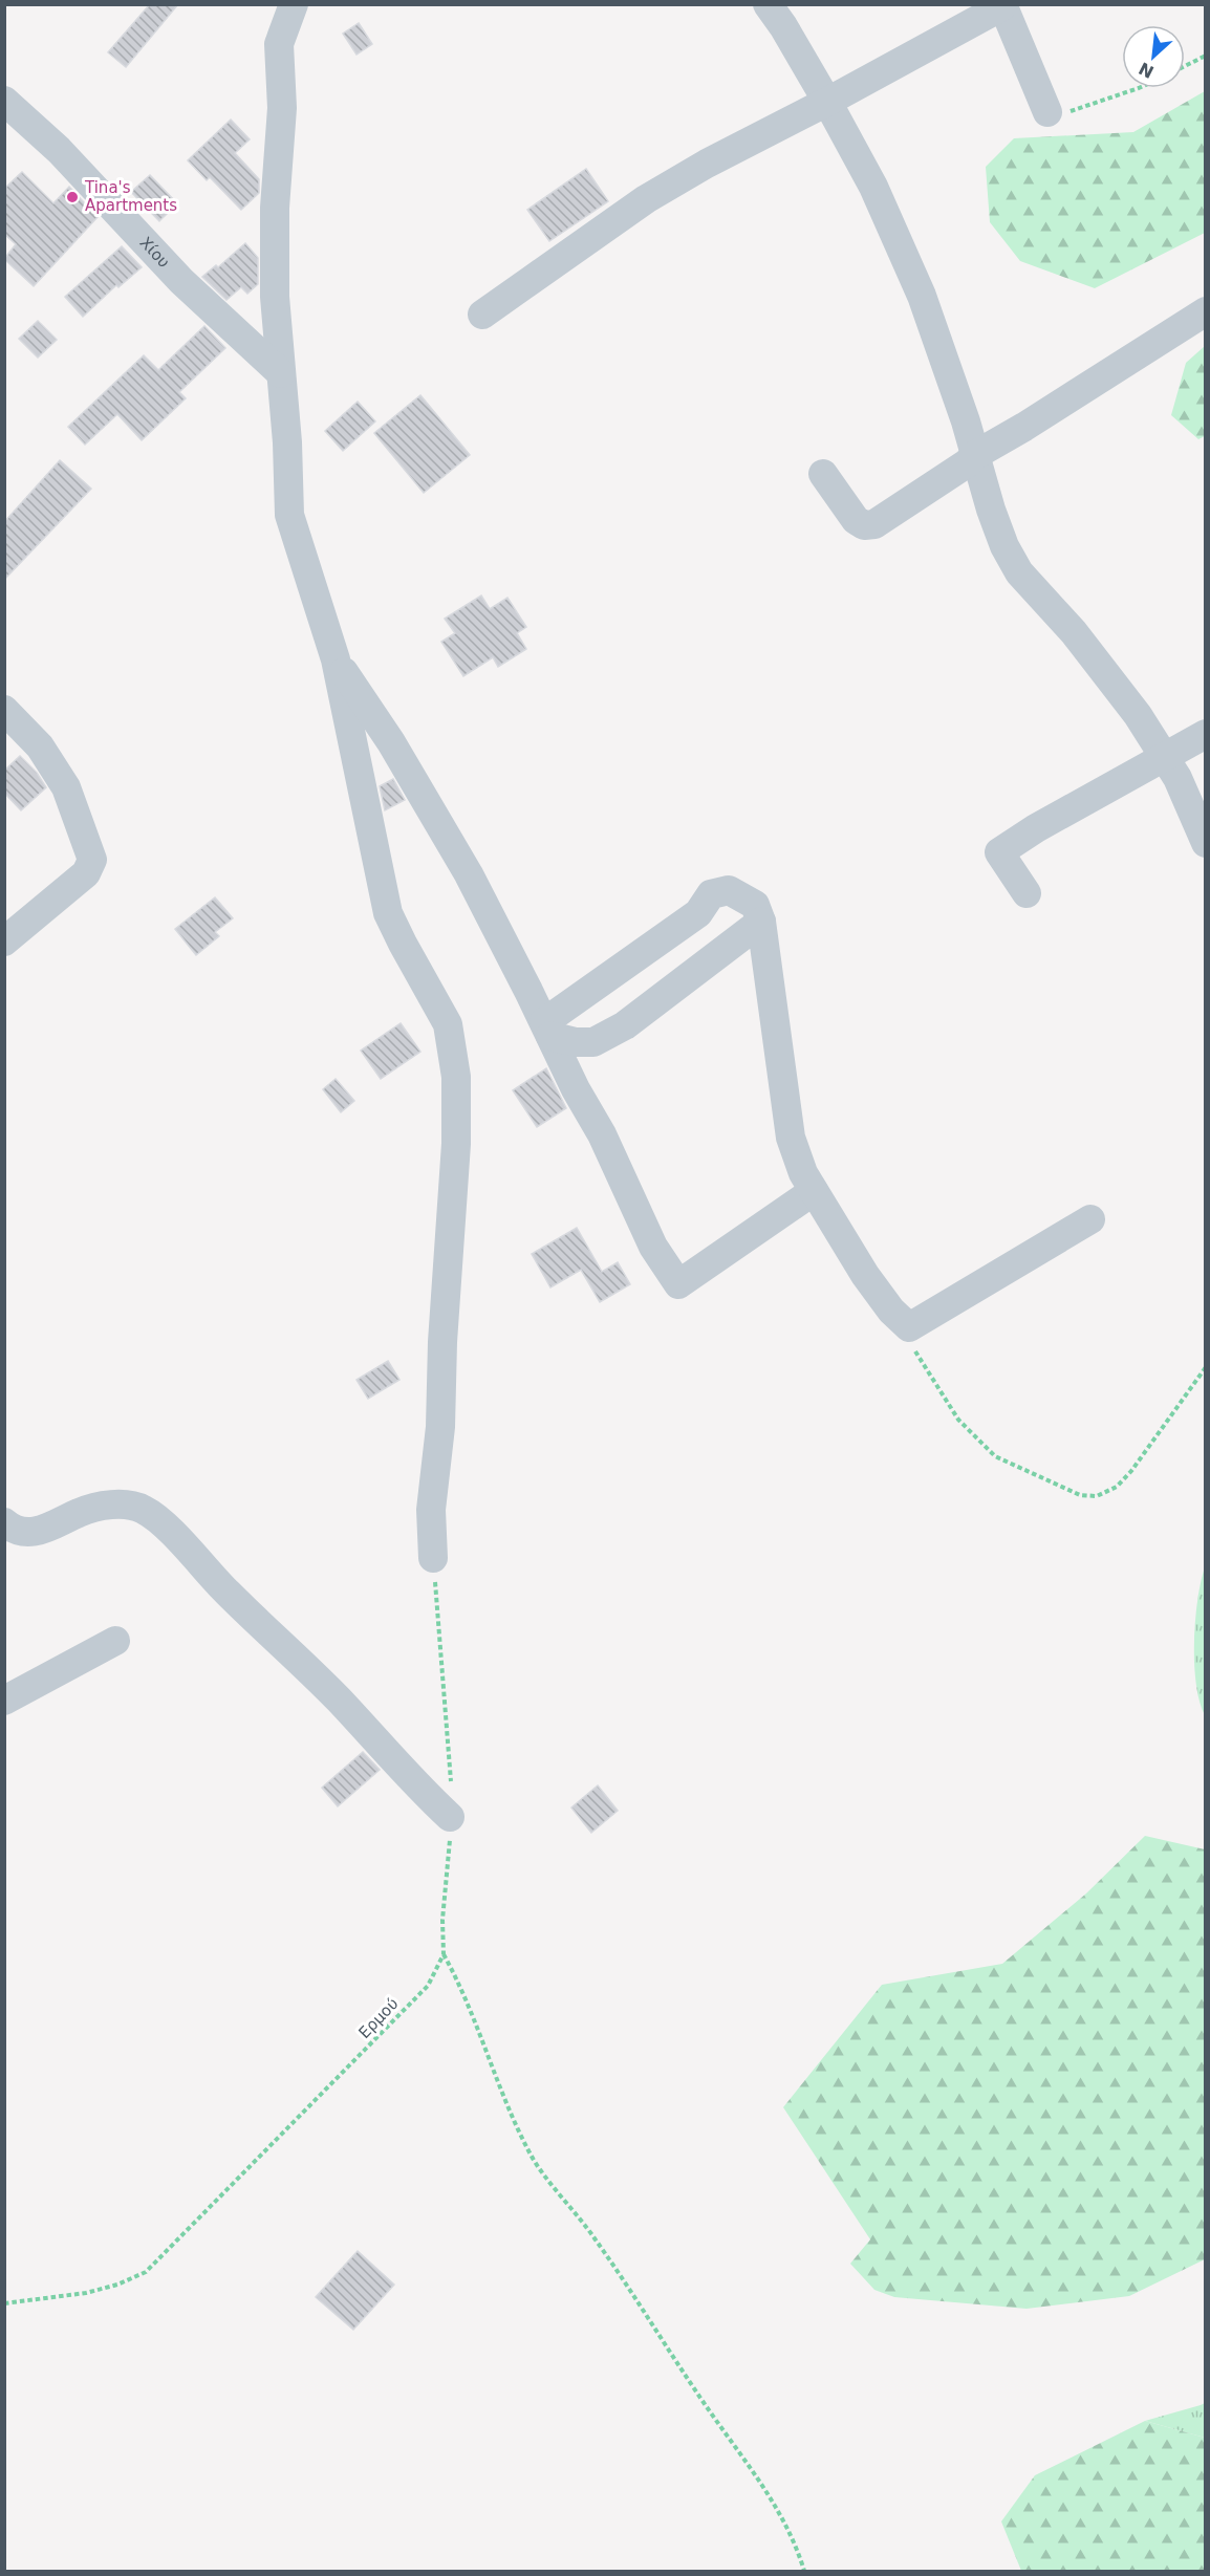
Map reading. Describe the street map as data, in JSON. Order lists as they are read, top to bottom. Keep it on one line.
{"streets":{"street":["Χίου"],"path":["Ερμού"]},"places":["Tina's Apartments"],"north":"bottom left"}
